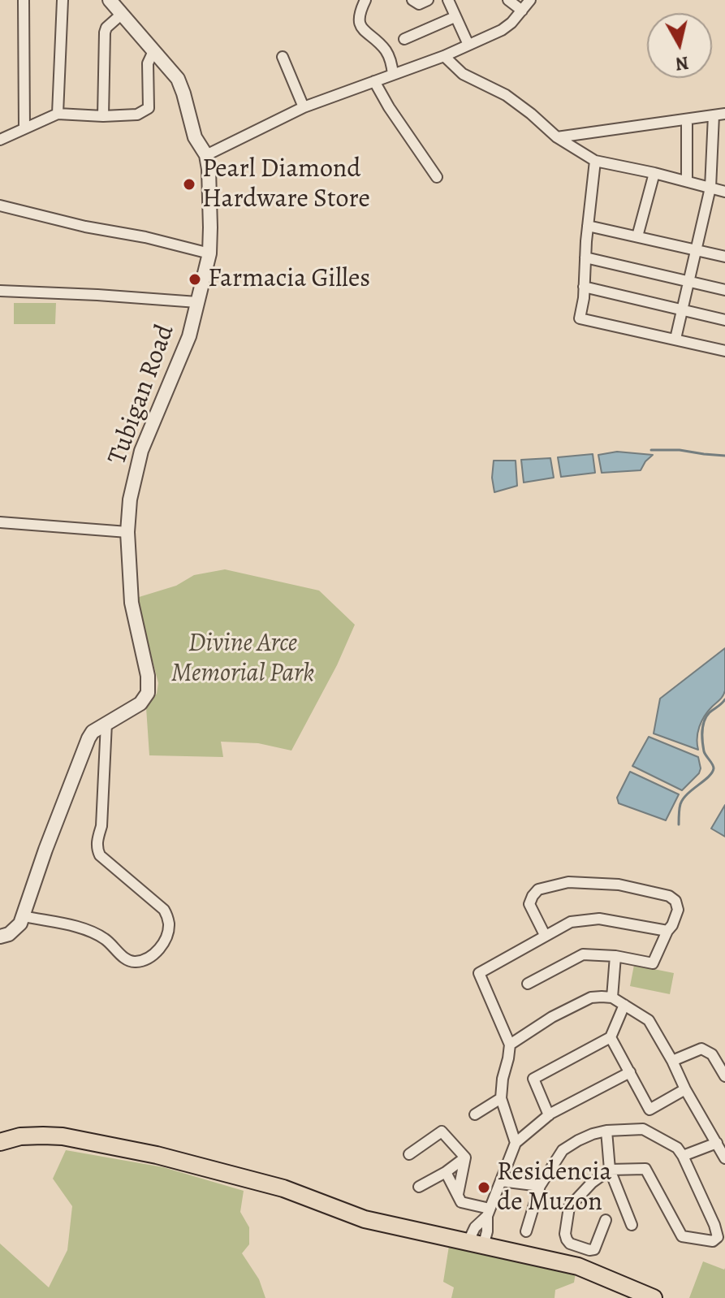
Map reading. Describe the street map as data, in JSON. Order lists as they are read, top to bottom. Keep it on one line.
{"streets":{"street":["Tubigan Road"]},"parks":["Divine Arce Memorial Park"],"places":["Pearl Diamond Hardware Store","Farmacia Gilles","Residencia de Muzon"],"north":"bottom"}
